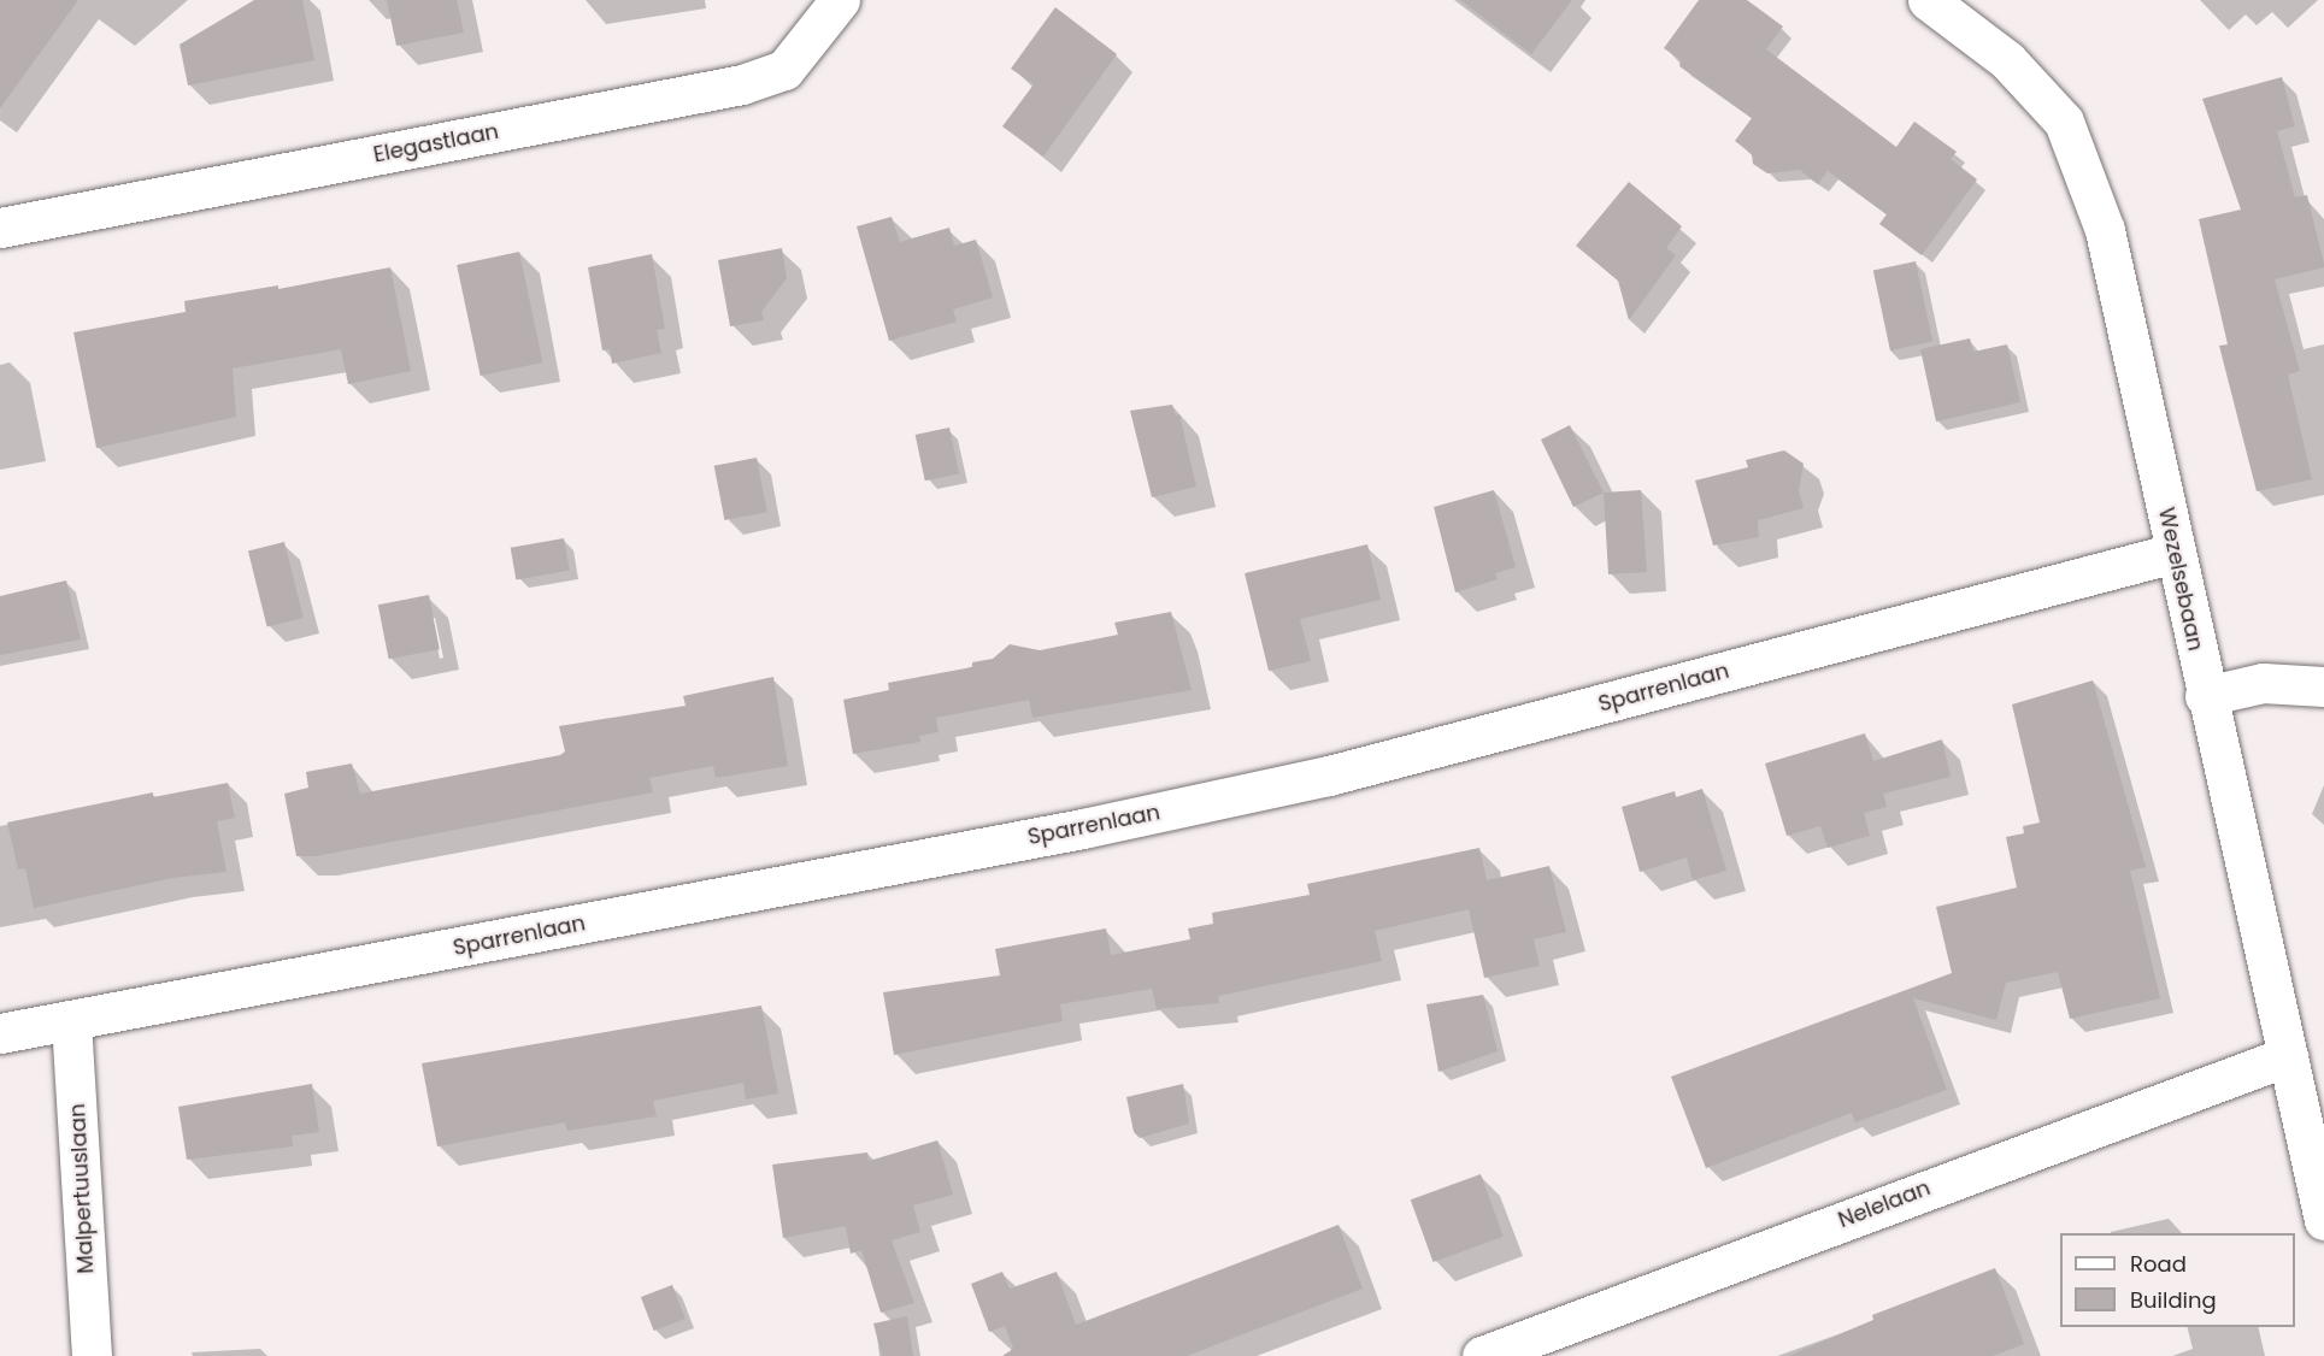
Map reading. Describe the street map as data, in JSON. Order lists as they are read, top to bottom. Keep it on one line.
{"streets":{"street":["Elegastlaan","Wezelsebaan","Sparrenlaan","Malpertuuslaan","Nelelaan"]},"crossings":[["Wezelsebaan","Sparrenlaan"],["Wezelsebaan","Nelelaan"],["Sparrenlaan","Malpertuuslaan"]],"legend":["Road","Building"]}
